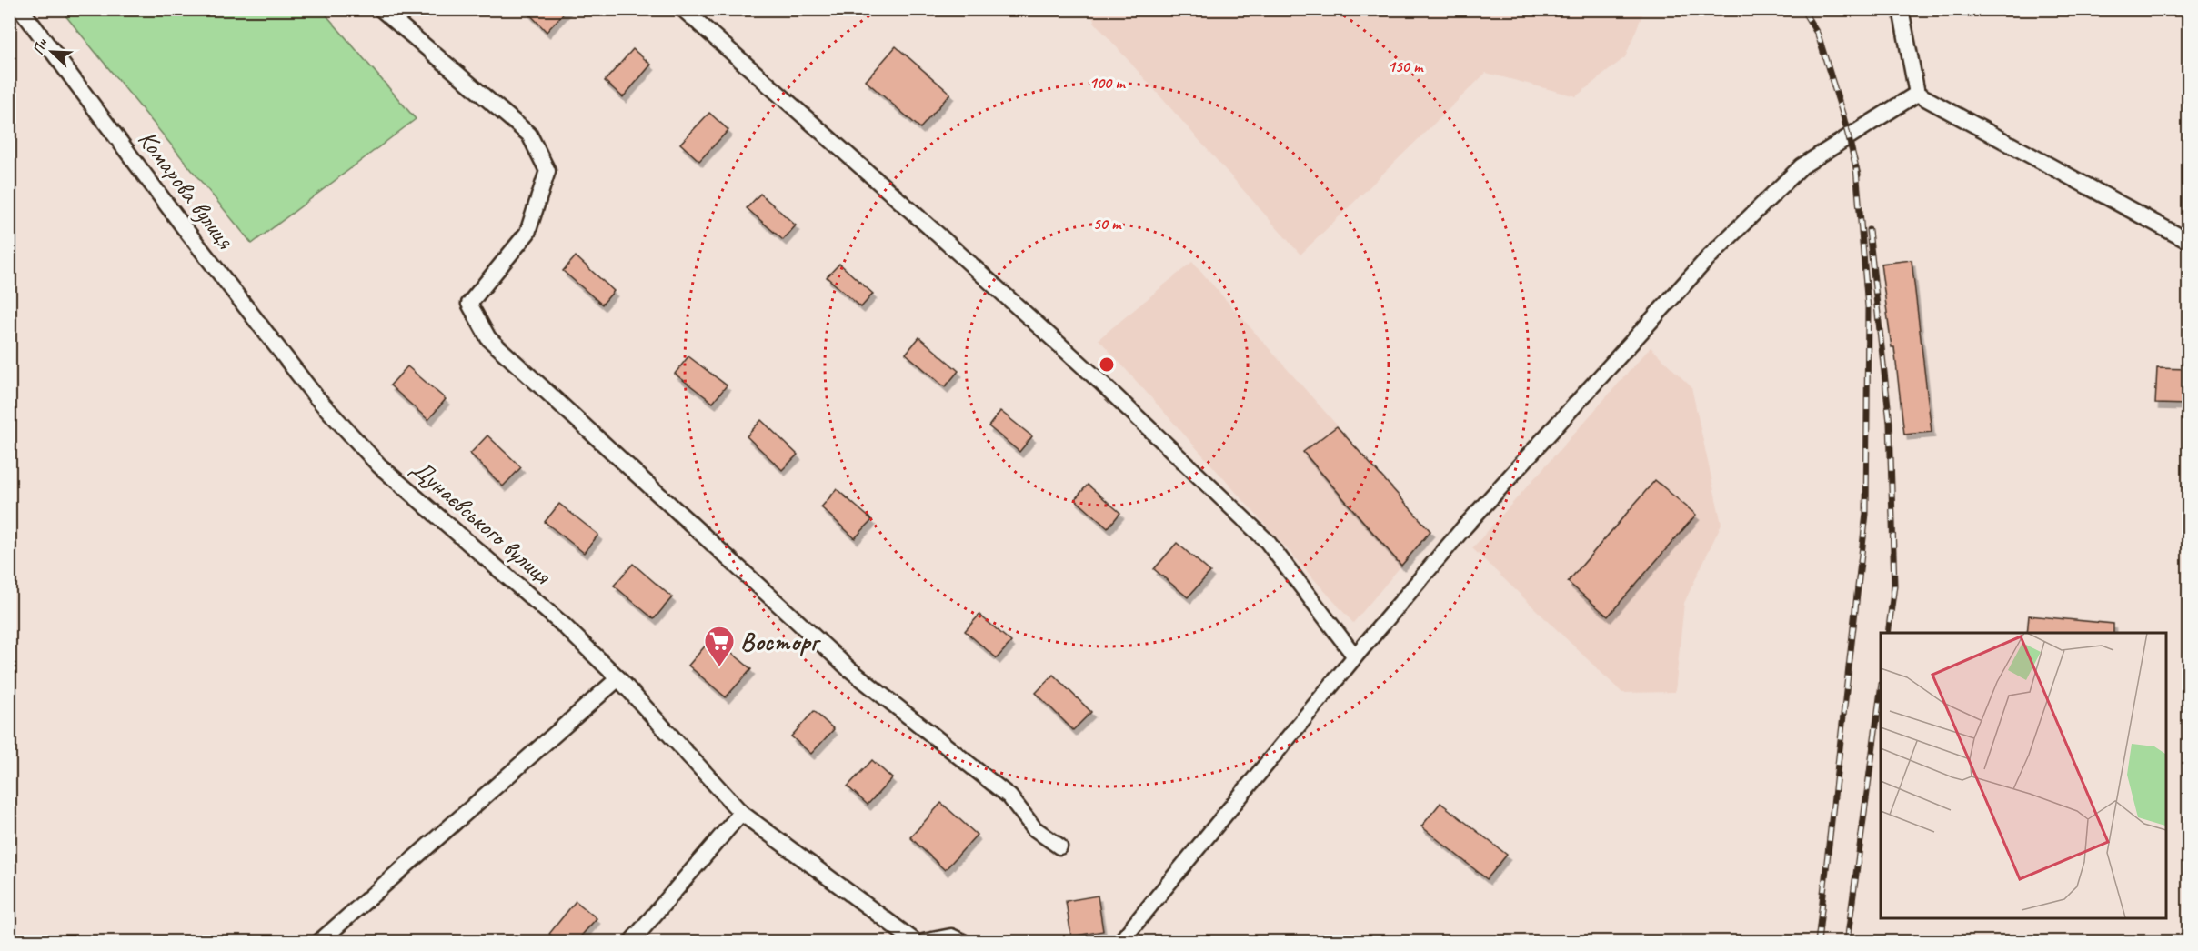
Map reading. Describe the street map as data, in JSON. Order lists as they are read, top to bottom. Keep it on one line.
{"streets":{"street":["Комарова вулиця","Дунаєвського вулиця"]},"crossings":[["Комарова вулиця","Дунаєвського вулиця"]],"places":{"supermarket":["Восторг"]},"north":"top left","rings":["150 m","100 m","50 m"]}
